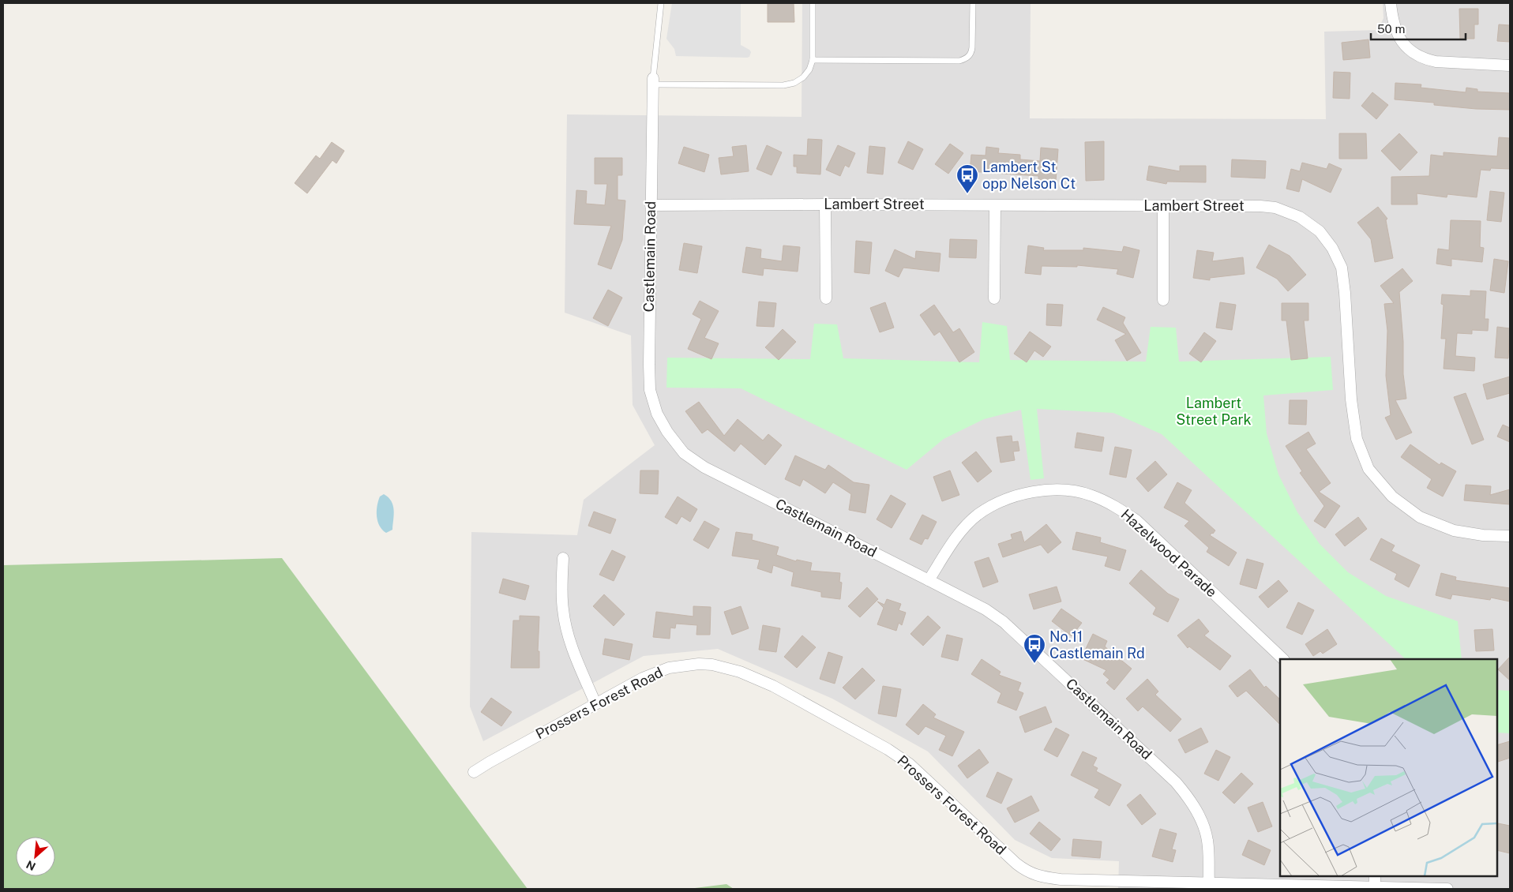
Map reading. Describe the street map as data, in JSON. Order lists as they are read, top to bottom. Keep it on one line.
{"streets":{"street":["Lambert Street","Castlemain Road","Hazelwood Parade","Prossers Forest Road"]},"crossings":[["Lambert Street","Castlemain Road"],["Castlemain Road","Hazelwood Parade"],["Castlemain Road","Prossers Forest Road"]],"parks":["Lambert Street Park"],"places":{"bus stop":["Lambert St opp Nelson Ct","No.11 Castlemain Rd"]},"scale_bar":"50 m","north":"bottom left"}
